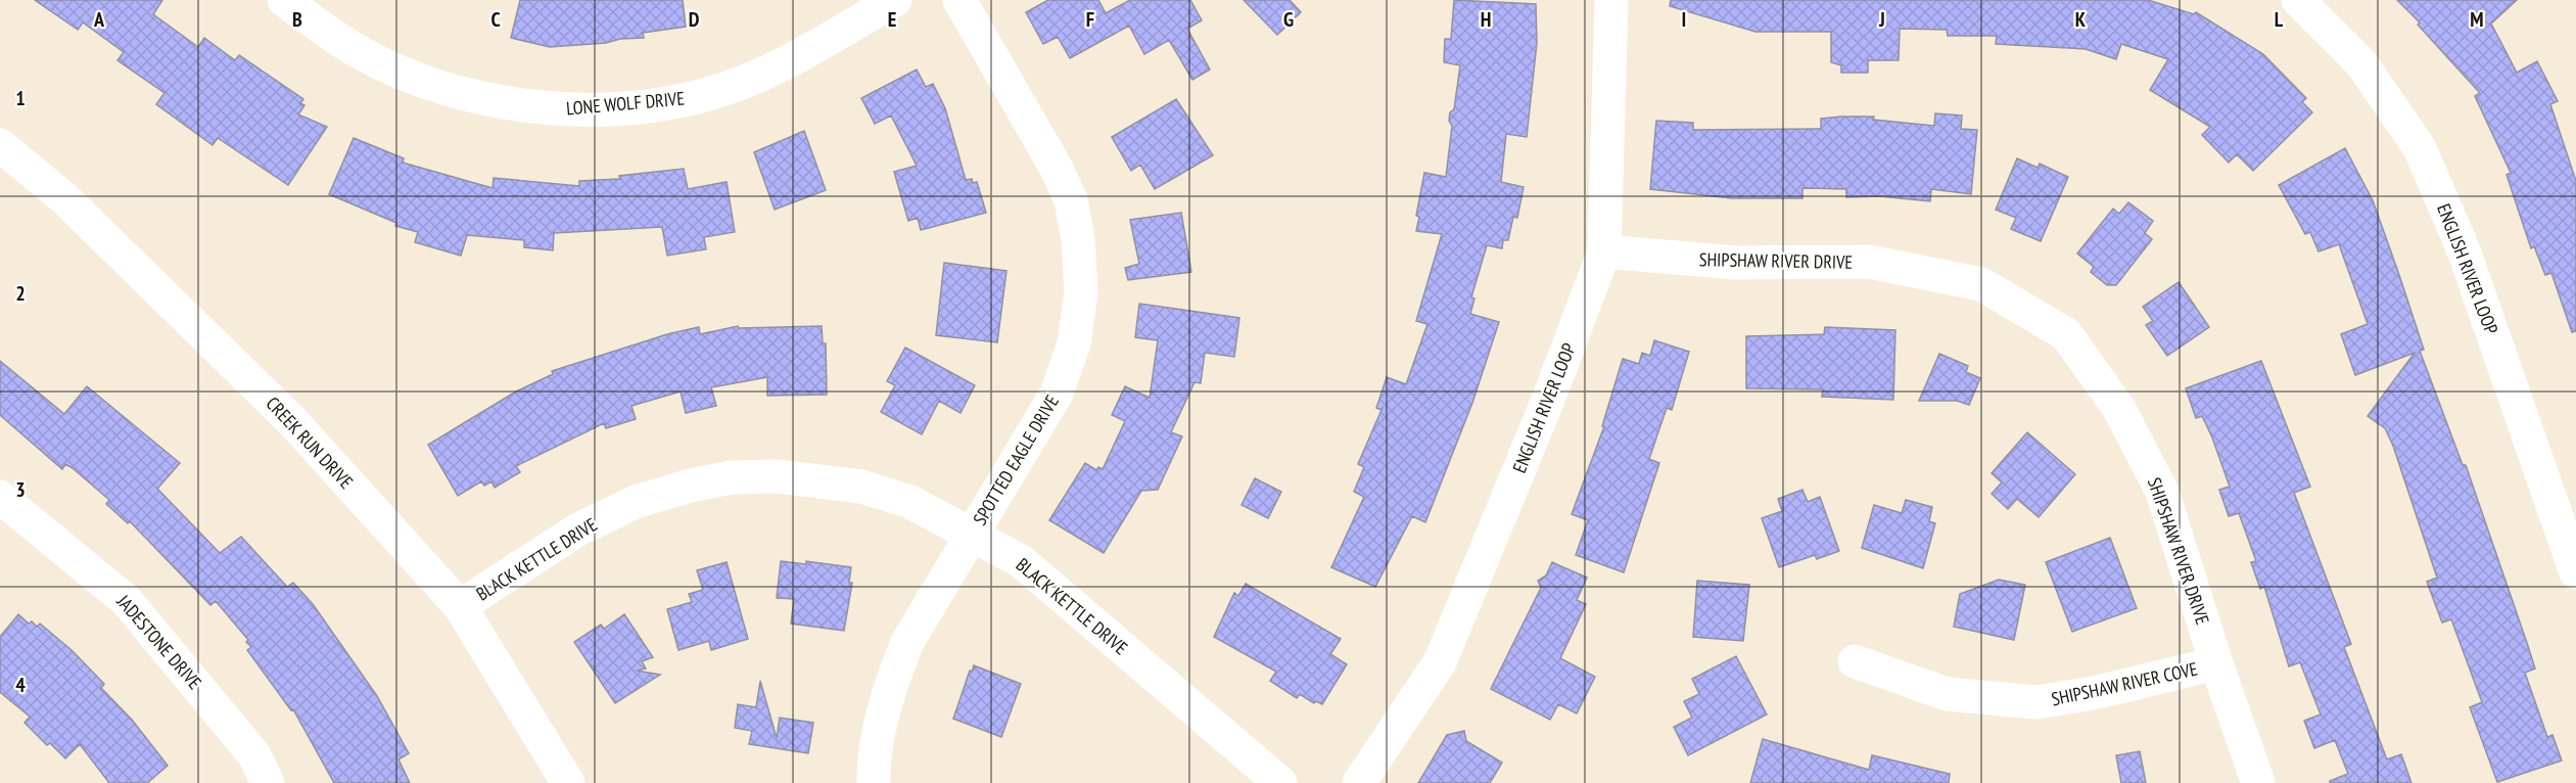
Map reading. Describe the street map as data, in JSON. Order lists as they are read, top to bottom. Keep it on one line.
{"streets":{"street":["LONE WOLF DRIVE","SHIPSHAW RIVER DRIVE","ENGLISH RIVER LOOP","CREEK RUN DRIVE","SPOTTED EAGLE DRIVE","BLACK KETTLE DRIVE","JADESTONE DRIVE","SHIPSHAW RIVER COVE"]},"crossings":[["SHIPSHAW RIVER DRIVE","ENGLISH RIVER LOOP"],["SHIPSHAW RIVER DRIVE","SHIPSHAW RIVER COVE"],["CREEK RUN DRIVE","BLACK KETTLE DRIVE"],["SPOTTED EAGLE DRIVE","BLACK KETTLE DRIVE"]],"grid":{"columns":["A","B","C","D","E","F","G","H","I","J","K","L","M"],"rows":["1","2","3","4"]}}
